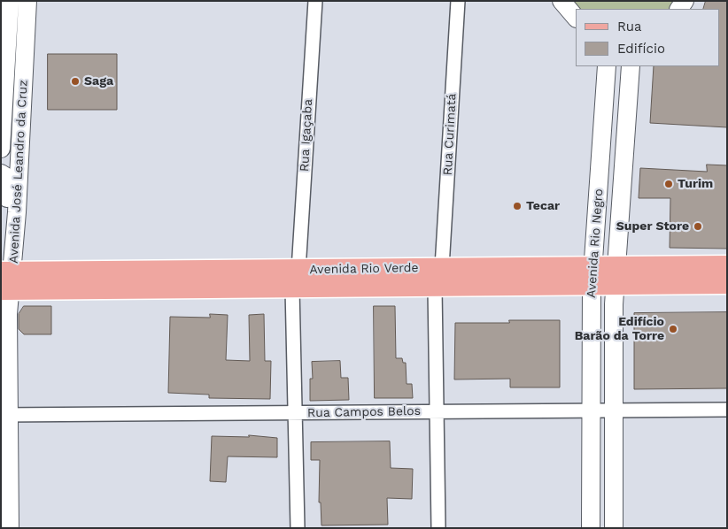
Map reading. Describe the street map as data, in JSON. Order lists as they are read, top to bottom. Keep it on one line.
{"streets":{"main road":["Avenida Rio Verde"],"street":["Rua Curimatá","Rua Igaçaba","Avenida José Leandro da Cruz","Avenida Rio Negro","Rua Campos Belos"]},"crossings":[["Rua Curimatá","Avenida Rio Verde"],["Rua Igaçaba","Avenida Rio Verde"],["Rua Igaçaba","Rua Campos Belos"],["Avenida José Leandro da Cruz","Avenida Rio Verde"],["Avenida José Leandro da Cruz","Rua Campos Belos"],["Avenida Rio Negro","Avenida Rio Verde"],["Avenida Rio Negro","Rua Campos Belos"]],"places":["Saga","Turim","Tecar","Super Store","Edifício Barão da Torre"],"legend":["Rua","Edifício"]}
